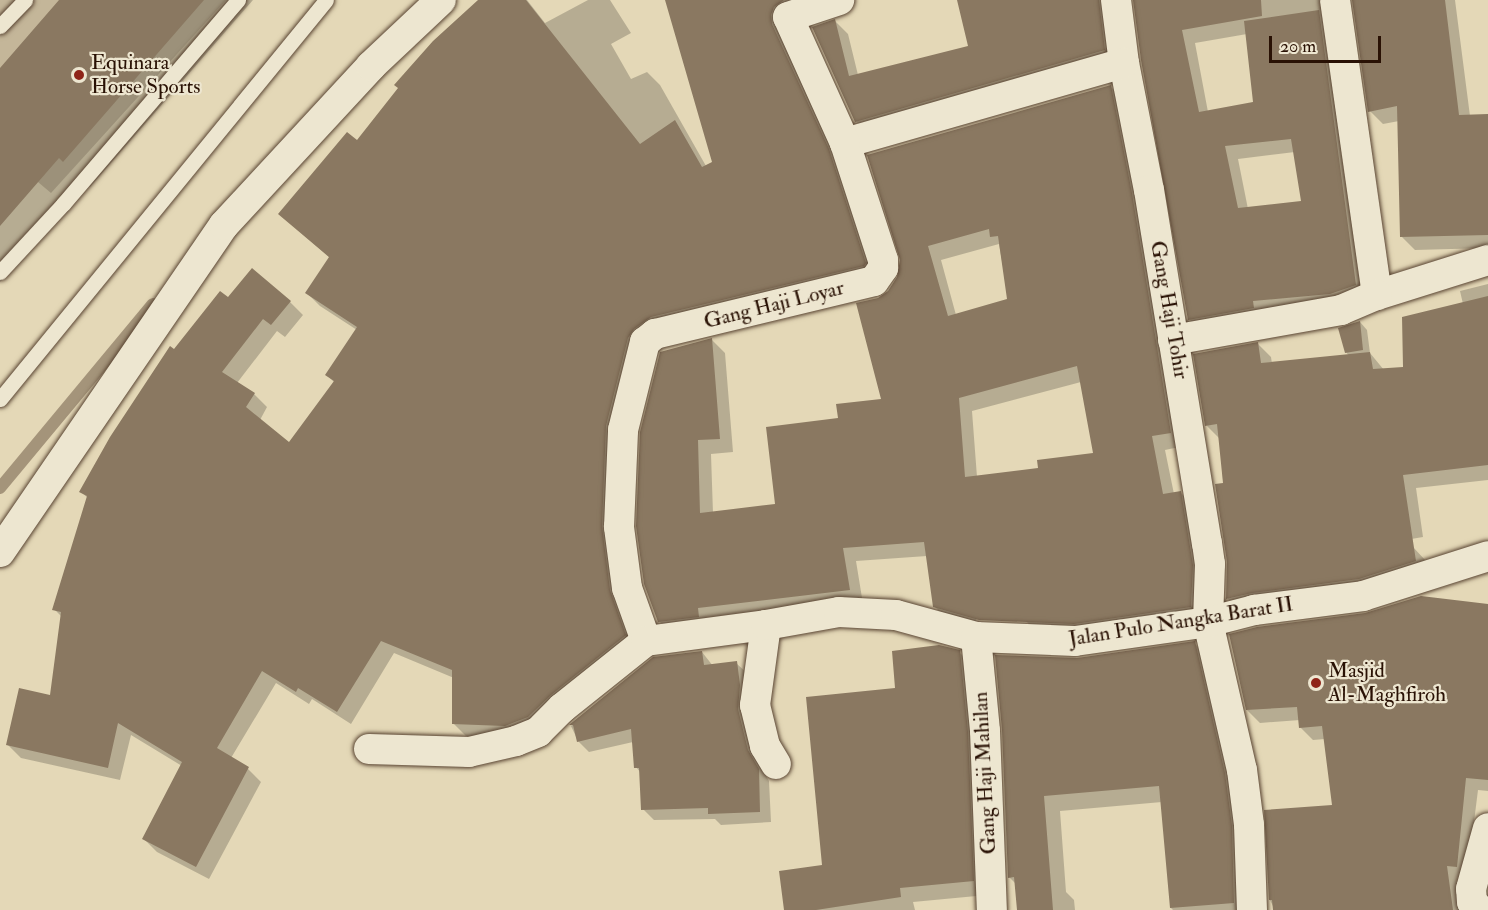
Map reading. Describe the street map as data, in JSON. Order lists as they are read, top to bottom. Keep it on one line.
{"streets":{"street":["Gang Haji Loyar","Gang Haji Tohir","Jalan Pulo Nangka Barat II","Gang Haji Mahilan"]},"crossings":[["Gang Haji Loyar","Jalan Pulo Nangka Barat II"],["Gang Haji Tohir","Jalan Pulo Nangka Barat II"],["Jalan Pulo Nangka Barat II","Gang Haji Mahilan"]],"places":["Equinara Horse Sports","Masjid Al-Maghfiroh"],"scale_bar":"20 m"}
